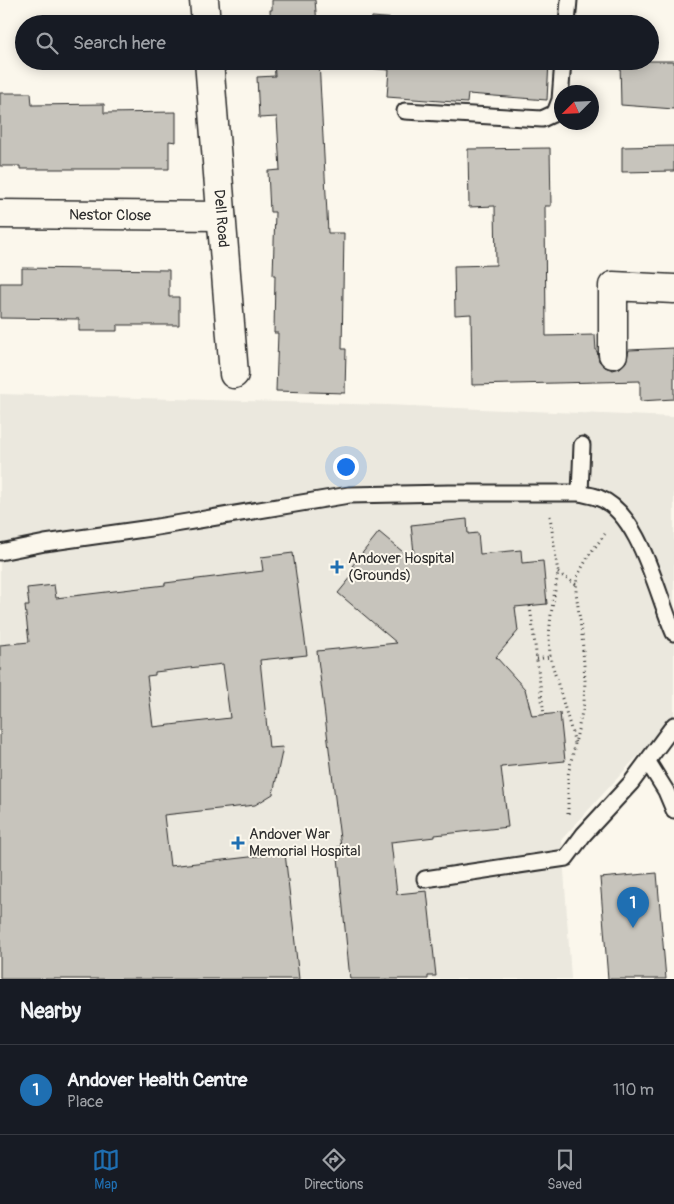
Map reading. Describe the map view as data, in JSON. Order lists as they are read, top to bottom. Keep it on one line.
{"streets":{"street":["Nestor Close","Dell Road"]},"crossings":[["Nestor Close","Dell Road"]],"places":{"health":["Andover Hospital (Grounds)","Andover War Memorial Hospital"]},"north":"bottom left","page":{"search":"Search here","pins":"1","heading":"Nearby","list":[{"mark":"1","name":"Andover Health Centre","note":"Place","value":"110 m"}],"nav":["Map","Directions","Saved"]}}
